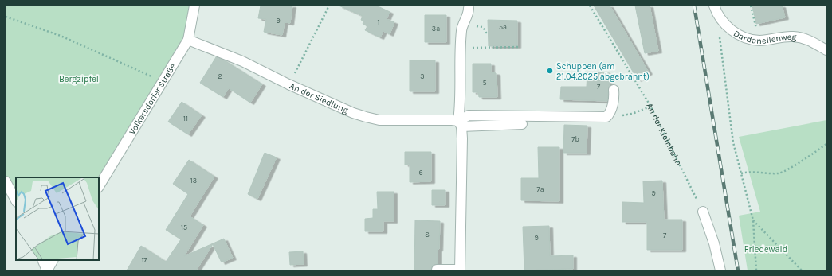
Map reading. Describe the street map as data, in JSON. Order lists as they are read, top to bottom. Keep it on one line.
{"streets":{"street":["Dardanellenweg","An der Siedlung","Volkersdorfer Straße"],"path":["An der Kleinbahn"]},"crossings":[["An der Siedlung","Volkersdorfer Straße"]],"parks":["Bergzipfel","Friedewald"],"places":["Schuppen (am 21.04.2025 abgebrannt)"],"house_numbers":["9","1","5a","3a","2","3","5","7","11","7b","6","13","7a","9","15","8","7","9","17"]}
